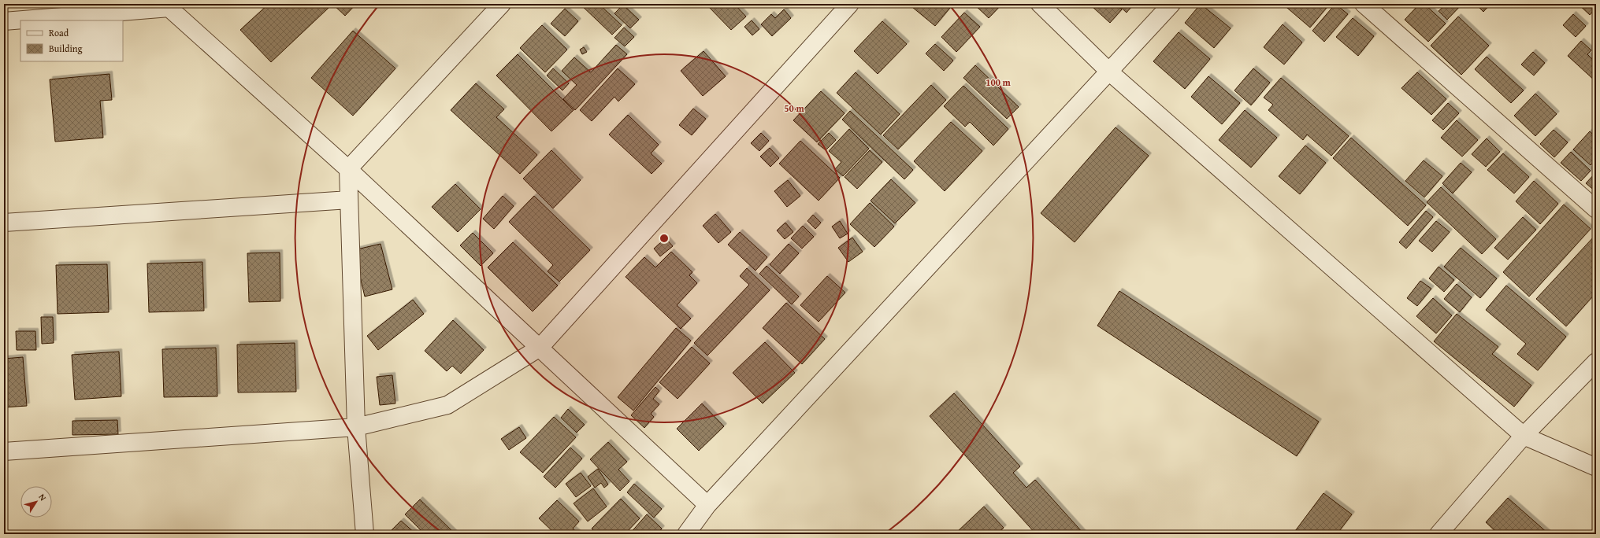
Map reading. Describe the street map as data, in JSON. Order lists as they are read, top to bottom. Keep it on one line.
{"legend":["Road","Building"],"north":"top right","rings":["100 m","50 m"]}
